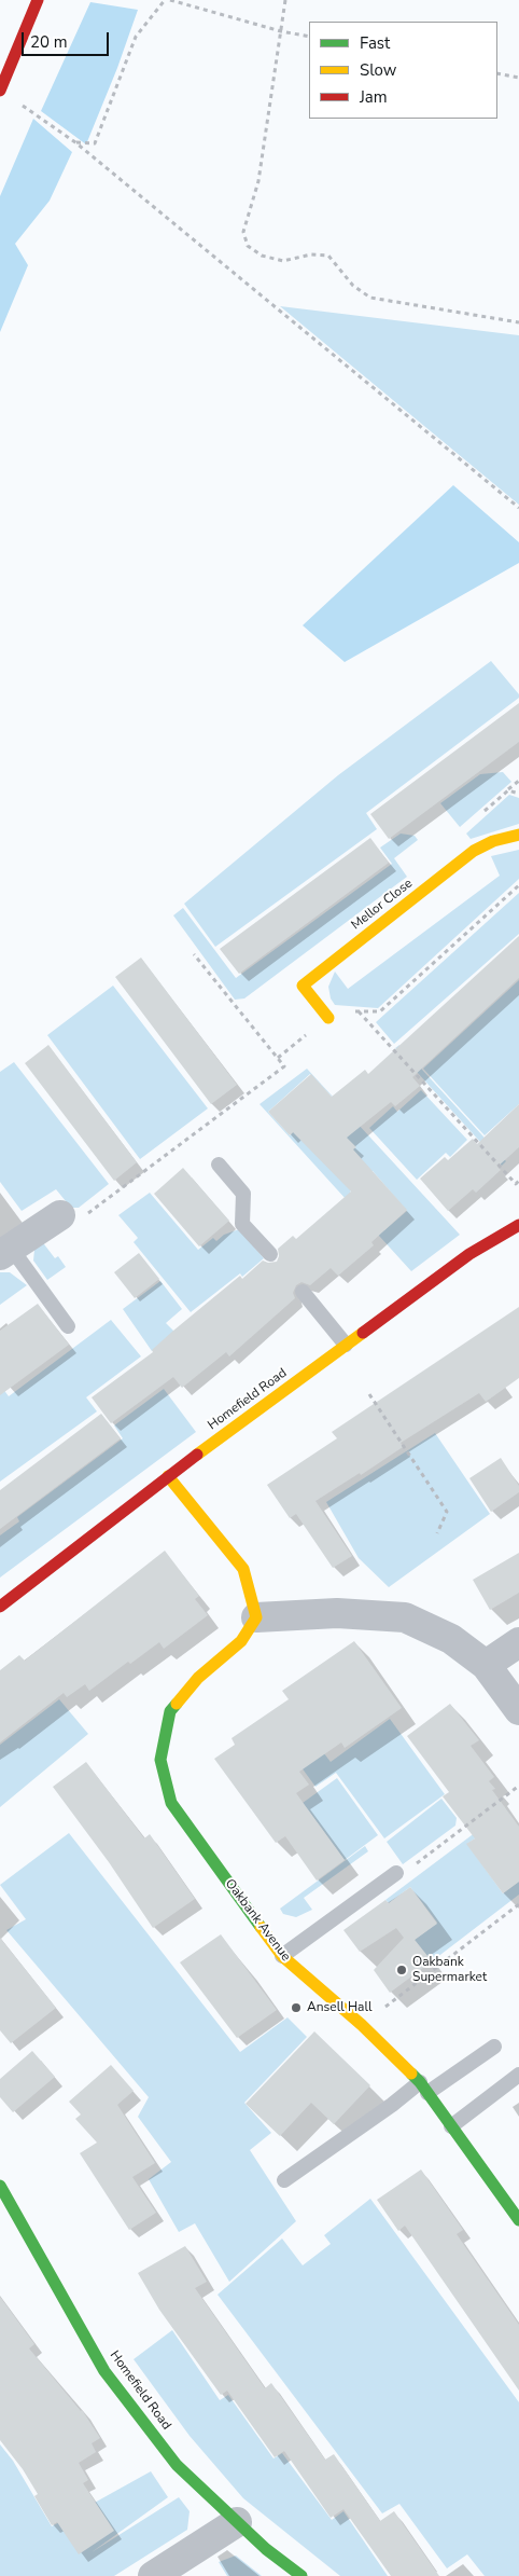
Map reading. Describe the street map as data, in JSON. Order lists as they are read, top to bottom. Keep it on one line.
{"streets":{"street":["Mellor Close","Homefield Road","Oakbank Avenue"]},"places":["Oakbank Supermarket","Ansell Hall"],"legend":["Fast","Slow","Jam"],"scale_bar":"20 m"}
